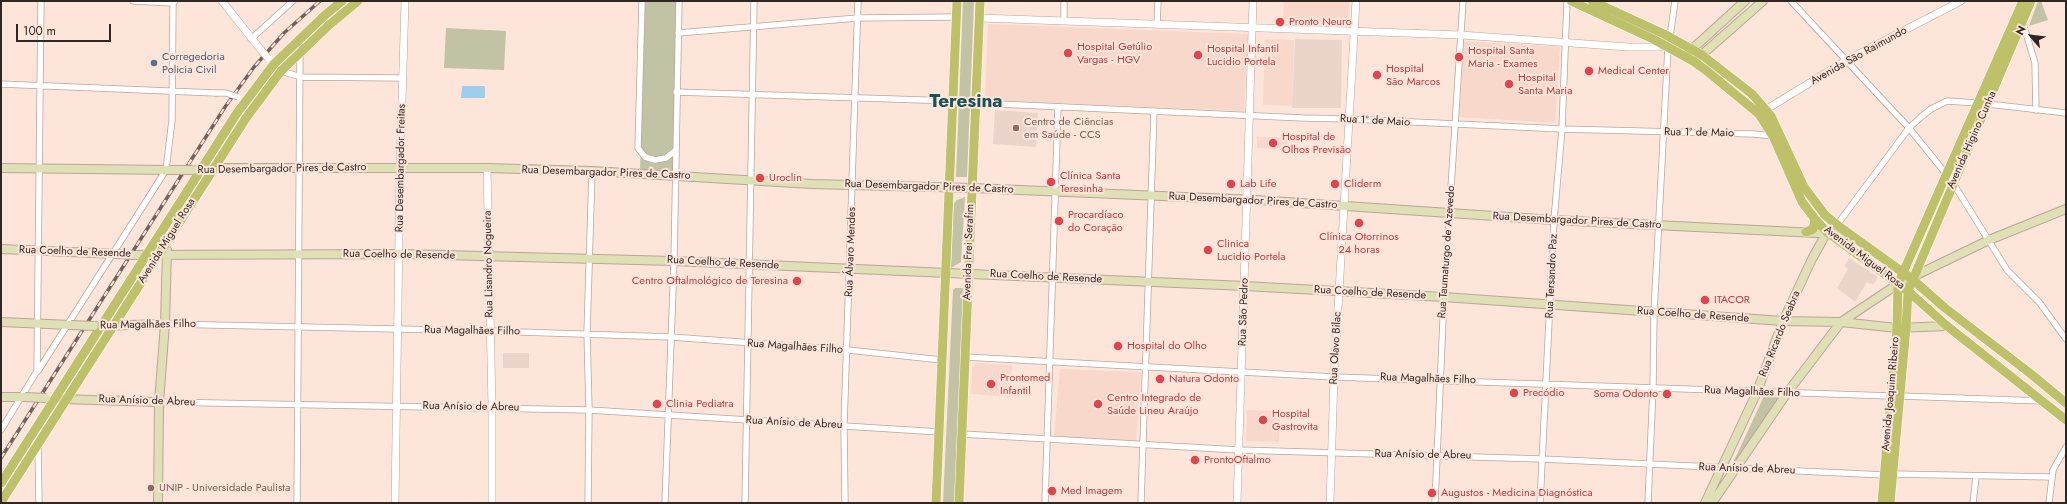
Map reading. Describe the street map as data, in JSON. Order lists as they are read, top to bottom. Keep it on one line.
{"streets":{"main road":["Avenida Higino Cunha","Rua Desembargador Pires de Castro","Avenida Miguel Rosa","Rua Coelho de Resende","Avenida Frei Serafim","Rua Magalhães Filho","Rua Ricardo Seabra","Avenida Joaquim Ribeiro","Rua Anísio de Abreu"],"street":["Avenida São Raimundo","Rua 1º de Maio","Rua Desembargador Freitas","Rua Álvaro Mendes","Rua Taumaturgo de Azevedo","Rua Lisandro Nogueira","Rua Tersandro Paz","Rua São Pedro","Rua Olavo Bilac"]},"crossings":[["Avenida São Raimundo","Avenida Miguel Rosa"],["Rua 1º de Maio","Avenida Miguel Rosa"],["Rua 1º de Maio","Avenida Frei Serafim"],["Rua 1º de Maio","Rua Taumaturgo de Azevedo"],["Rua 1º de Maio","Rua Tersandro Paz"],["Rua 1º de Maio","Rua São Pedro"],["Rua 1º de Maio","Rua Olavo Bilac"],["Avenida Higino Cunha","Avenida Miguel Rosa"],["Avenida Higino Cunha","Avenida Joaquim Ribeiro"],["Rua Desembargador Freitas","Rua Desembargador Pires de Castro"],["Rua Desembargador Freitas","Rua Coelho de Resende"],["Rua Desembargador Freitas","Rua Magalhães Filho"],["Rua Desembargador Freitas","Rua Anísio de Abreu"],["Rua Desembargador Pires de Castro","Avenida Miguel Rosa"],["Rua Desembargador Pires de Castro","Rua Álvaro Mendes"],["Rua Desembargador Pires de Castro","Avenida Frei Serafim"],["Rua Desembargador Pires de Castro","Rua Taumaturgo de Azevedo"],["Rua Desembargador Pires de Castro","Rua Lisandro Nogueira"],["Rua Desembargador Pires de Castro","Rua Tersandro Paz"],["Rua Desembargador Pires de Castro","Rua São Pedro"],["Rua Desembargador Pires de Castro","Rua Ricardo Seabra"],["Rua Desembargador Pires de Castro","Rua Olavo Bilac"],["Avenida Miguel Rosa","Rua Coelho de Resende"],["Avenida Miguel Rosa","Rua Magalhães Filho"],["Avenida Miguel Rosa","Rua Ricardo Seabra"],["Avenida Miguel Rosa","Avenida Joaquim Ribeiro"],["Avenida Miguel Rosa","Rua Anísio de Abreu"],["Rua Coelho de Resende","Rua Álvaro Mendes"],["Rua Coelho de Resende","Avenida Frei Serafim"],["Rua Coelho de Resende","Rua Taumaturgo de Azevedo"],["Rua Coelho de Resende","Rua Lisandro Nogueira"],["Rua Coelho de Resende","Rua Tersandro Paz"],["Rua Coelho de Resende","Rua São Pedro"],["Rua Coelho de Resende","Rua Ricardo Seabra"],["Rua Coelho de Resende","Rua Olavo Bilac"],["Rua Coelho de Resende","Avenida Joaquim Ribeiro"],["Rua Álvaro Mendes","Rua Magalhães Filho"],["Rua Álvaro Mendes","Rua Anísio de Abreu"],["Avenida Frei Serafim","Rua Magalhães Filho"],["Avenida Frei Serafim","Rua Anísio de Abreu"],["Rua Taumaturgo de Azevedo","Rua Magalhães Filho"],["Rua Taumaturgo de Azevedo","Rua Anísio de Abreu"],["Rua Lisandro Nogueira","Rua Magalhães Filho"],["Rua Lisandro Nogueira","Rua Anísio de Abreu"],["Rua Tersandro Paz","Rua Magalhães Filho"],["Rua Tersandro Paz","Rua Anísio de Abreu"],["Rua São Pedro","Rua Magalhães Filho"],["Rua São Pedro","Rua Anísio de Abreu"],["Rua Magalhães Filho","Rua Ricardo Seabra"],["Rua Magalhães Filho","Rua Olavo Bilac"],["Rua Magalhães Filho","Avenida Joaquim Ribeiro"],["Rua Ricardo Seabra","Rua Anísio de Abreu"],["Rua Olavo Bilac","Rua Anísio de Abreu"],["Avenida Joaquim Ribeiro","Rua Anísio de Abreu"]],"districts":["Teresina"],"places":["Pronto Neuro","Hospital Getúlio Vargas - HGV","Hospital Infantil Lucidio Portela","Hospital Santa Maria - Exames","Corregedoria Policia Civil","Medical Center","Hospital São Marcos","Hospital Santa Maria","Centro de Ciências em Saúde - CCS","Hospital de Olhos Previsão","Uroclin","Clínica Santa Teresinha","Lab Life","Cliderm","Procardíaco do Coração","Clínica Otorrinos 24 horas","Clinica Lucidio Portela","Centro Oftalmológico de Teresina","ITACOR","Hospital do Olho","Natura Odonto","Prontomed Infantil","Precódio","Soma Odonto","Clinia Pediatra","Centro Integrado de Saúde Lineu Araújo","Hospital Gastrovita","ProntoOftalmo","UNIP - Universidade Paulista","Med Imagem","Augustos - Medicina Diagnóstica"],"scale_bar":"100 m","north":"top left"}
